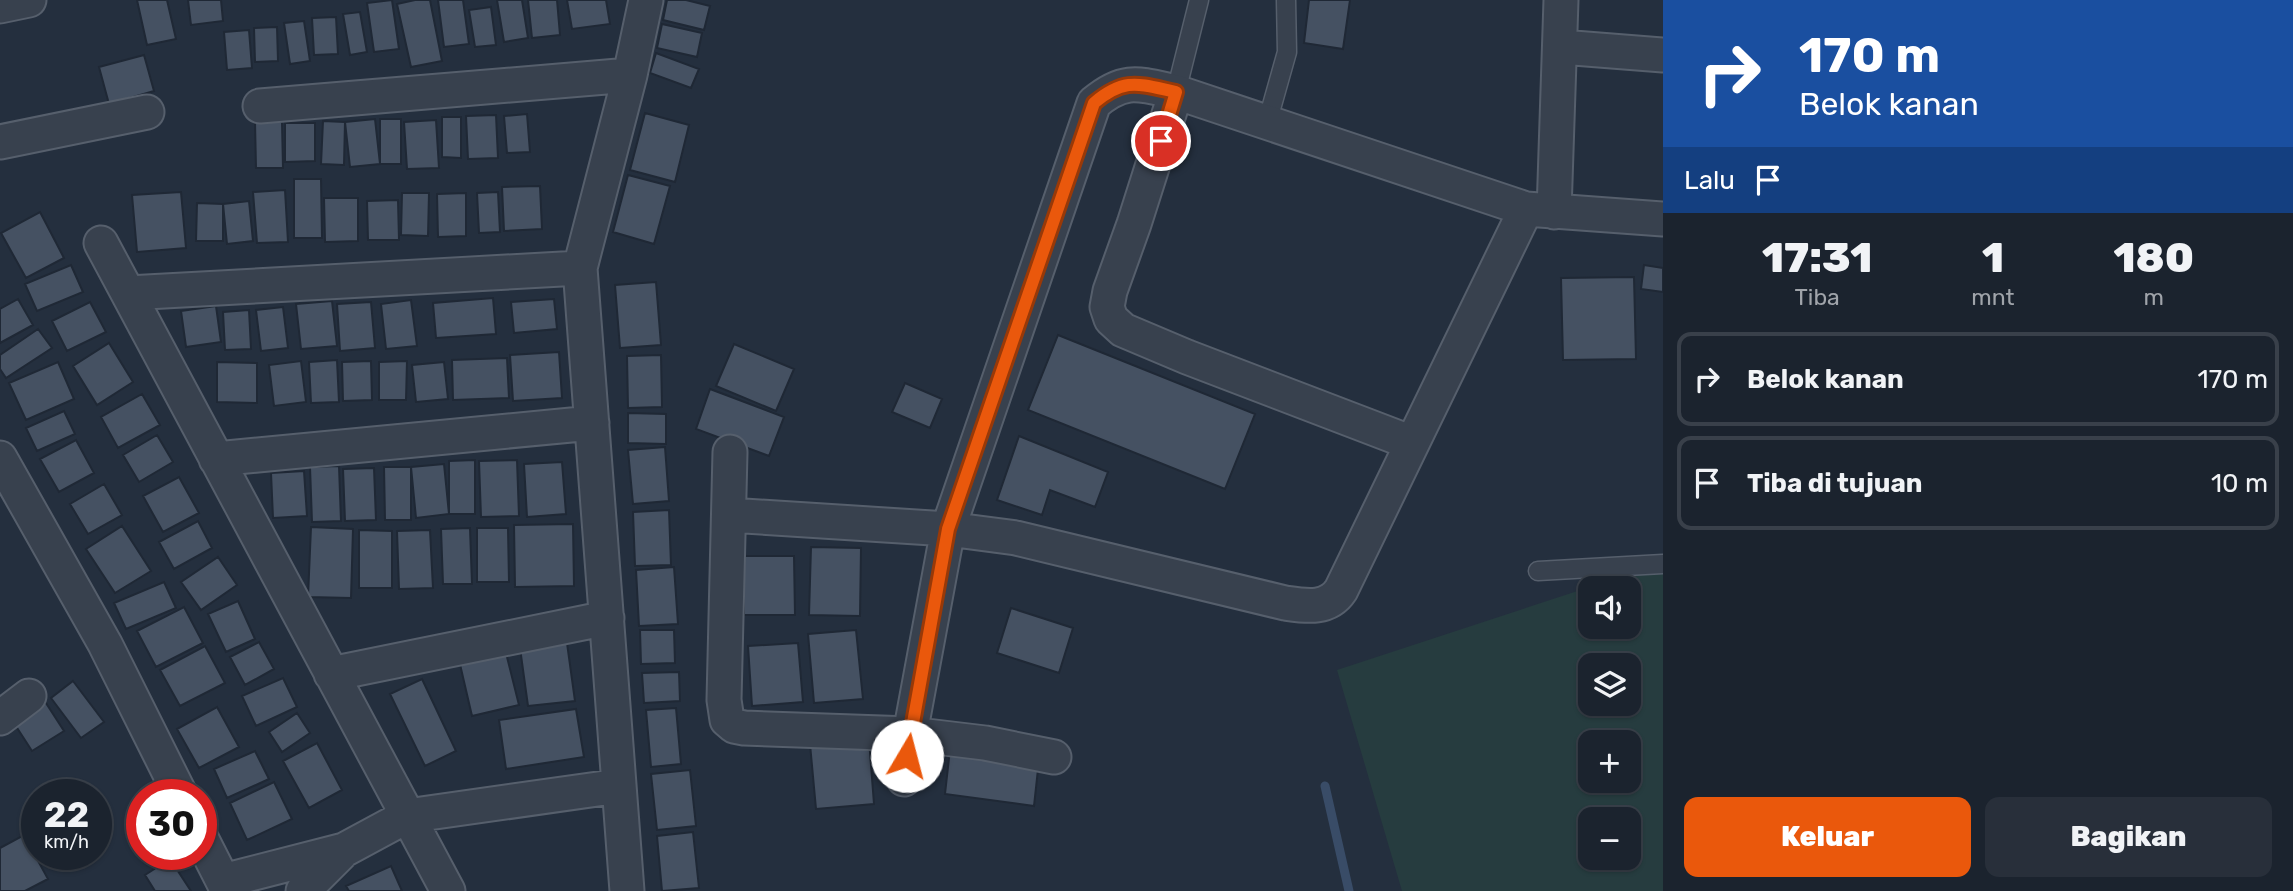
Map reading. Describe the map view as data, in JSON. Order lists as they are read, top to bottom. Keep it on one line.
{"page":{"turn":["170 m","Belok kanan"],"then":"Lalu","eta":["17:31","Tiba","1","mnt","180","m"],"list":[{"name":"Belok kanan","value":"170 m"},{"name":"Tiba di tujuan","value":"10 m"}],"map_buttons":["+","−"],"speed":"22 km/h","limit":"30","buttons":["Keluar","Bagikan"]}}
